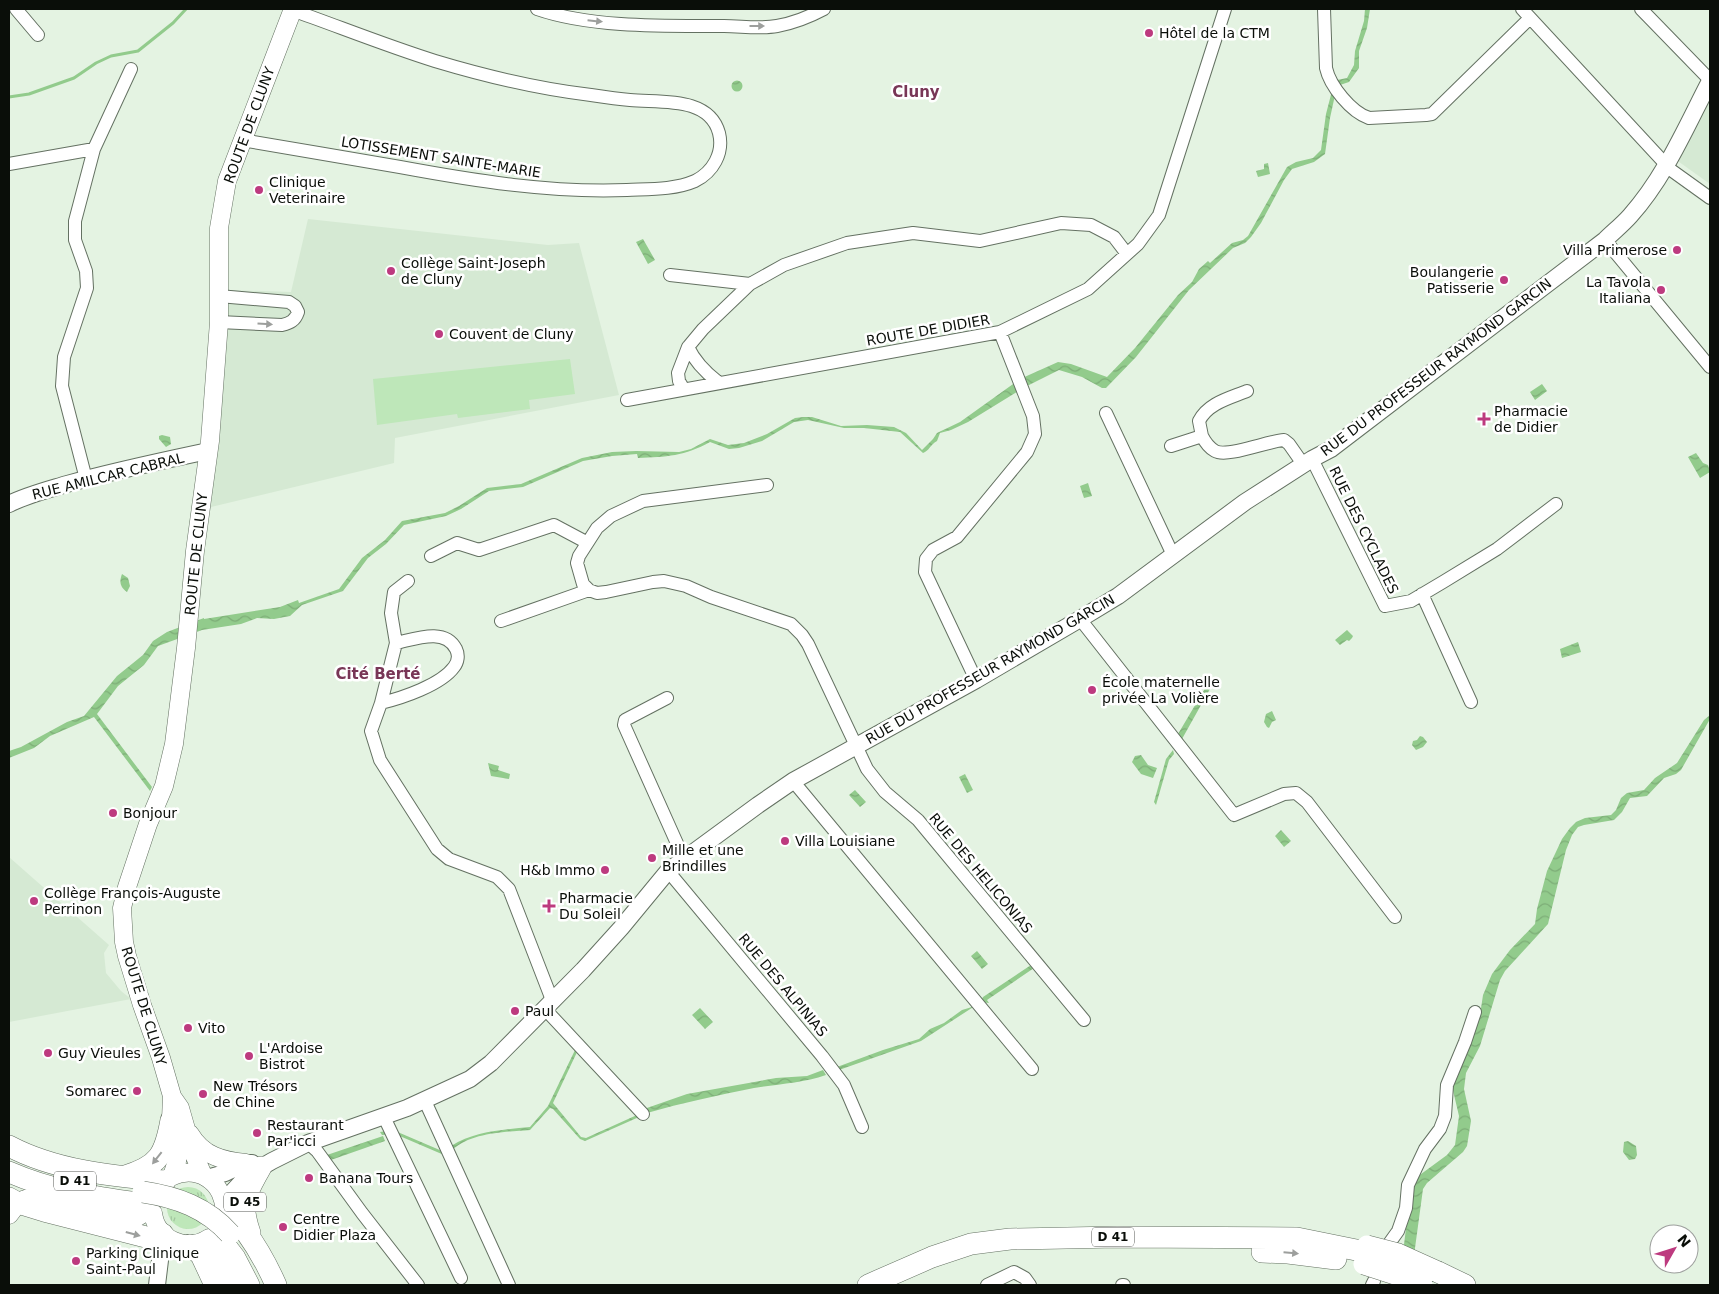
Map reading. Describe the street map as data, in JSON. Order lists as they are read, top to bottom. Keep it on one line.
{"streets":{"highway":["D 41","D 45"],"main road":["ROUTE DE CLUNY"],"street":["LOTISSEMENT SAINTE-MARIE","ROUTE DE DIDIER","RUE DU PROFESSEUR RAYMOND GARCIN","RUE AMILCAR CABRAL","RUE DES CYCLADES","RUE DES HELICONIAS","RUE DES ALPINIAS"]},"crossings":[["ROUTE DE CLUNY","LOTISSEMENT SAINTE-MARIE"],["ROUTE DE CLUNY","RUE DU PROFESSEUR RAYMOND GARCIN"],["ROUTE DE CLUNY","RUE AMILCAR CABRAL"],["ROUTE DE CLUNY","D 41"],["RUE DU PROFESSEUR RAYMOND GARCIN","RUE DES CYCLADES"],["RUE DU PROFESSEUR RAYMOND GARCIN","RUE DES HELICONIAS"],["RUE DU PROFESSEUR RAYMOND GARCIN","RUE DES ALPINIAS"],["RUE DU PROFESSEUR RAYMOND GARCIN","D 41"],["RUE DU PROFESSEUR RAYMOND GARCIN","D 45"]],"districts":["Cluny","Cité Berté"],"places":{"other":["Hôtel de la CTM","Clinique Veterinaire","Villa Primerose","Collège Saint-Joseph de Cluny","Boulangerie Patisserie","La Tavola Italiana","Couvent de Cluny","École maternelle privée La Volière","Bonjour","Villa Louisiane","Mille et une Brindilles","H&b Immo","Collège François-Auguste Perrinon","Paul","Vito","Guy Vieules","L'Ardoise Bistrot","Somarec","New Trésors de Chine","Restaurant Par'icci","Banana Tours","Centre Didier Plaza","Parking Clinique Saint-Paul"],"health":["Pharmacie de Didier","Pharmacie Du Soleil"]},"north":"top right"}
